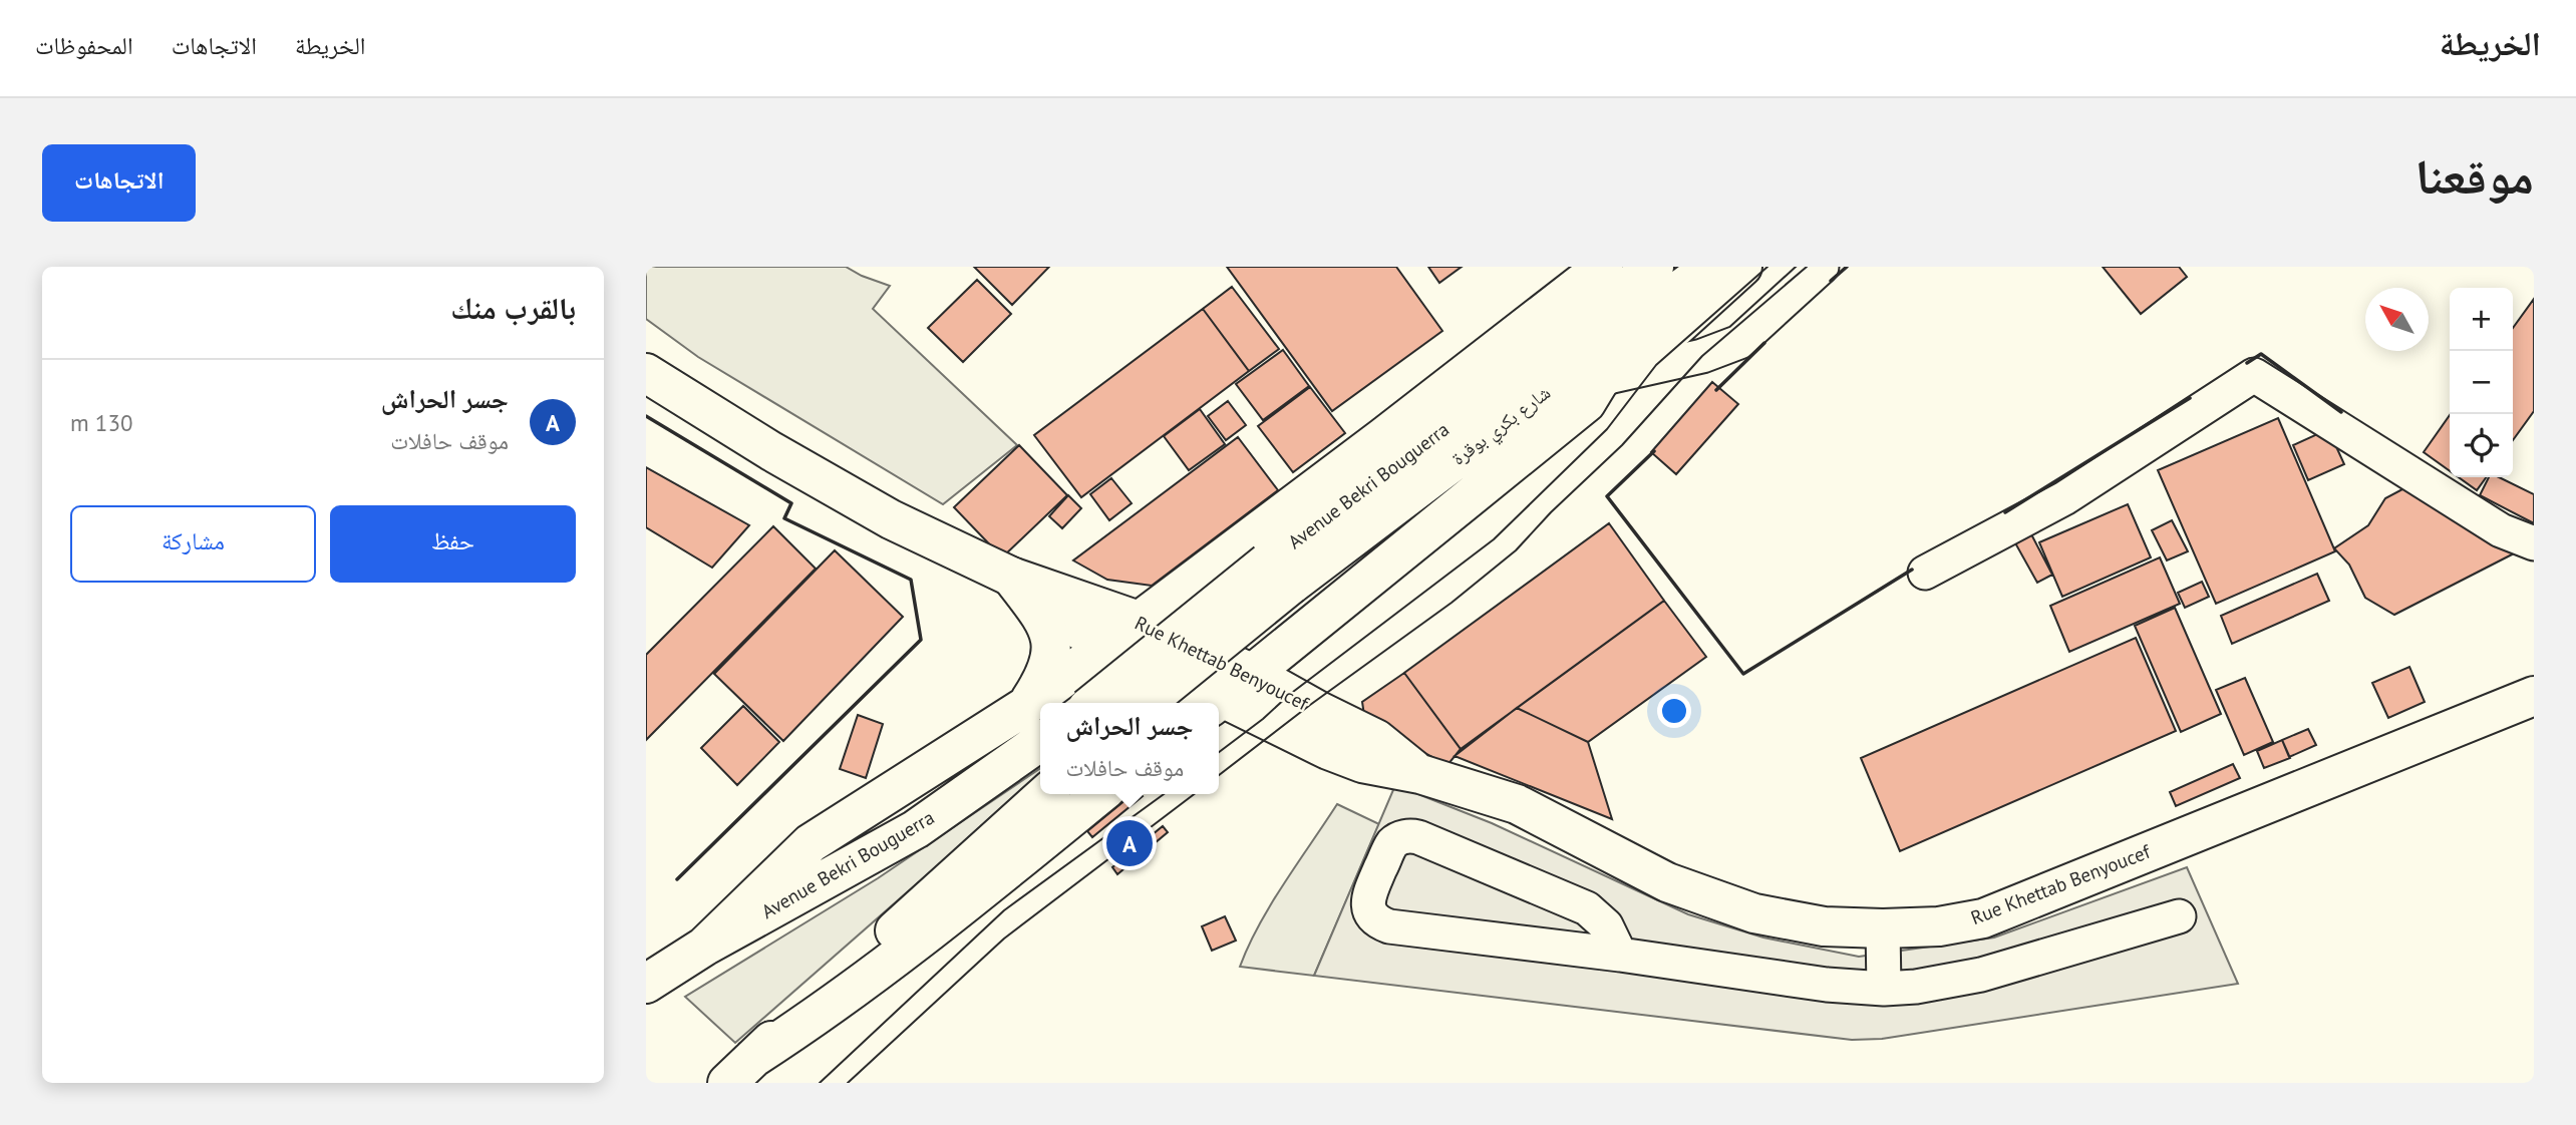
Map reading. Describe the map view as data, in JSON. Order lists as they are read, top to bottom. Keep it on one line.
{"streets":{"main road":["شارع بكري بوقرة","Avenue Bekri Bouguerra","Rue Khettab Benyoucef"]},"crossings":[["شارع بكري بوقرة","Avenue Bekri Bouguerra"]],"north":"top left","page":{"header":"الخريطة","nav":["الخريطة","الاتجاهات","المحفوظات"],"title":"موقعنا","buttons":["الاتجاهات",["حفظ","مشاركة"]],"heading":"بالقرب منك","map_buttons":["+","−"],"list":[{"mark":"A","name":"جسر الحراش","note":"موقف حافلات","value":"130 m"}],"popup":["جسر الحراش","موقف حافلات"],"pins":"A"}}
